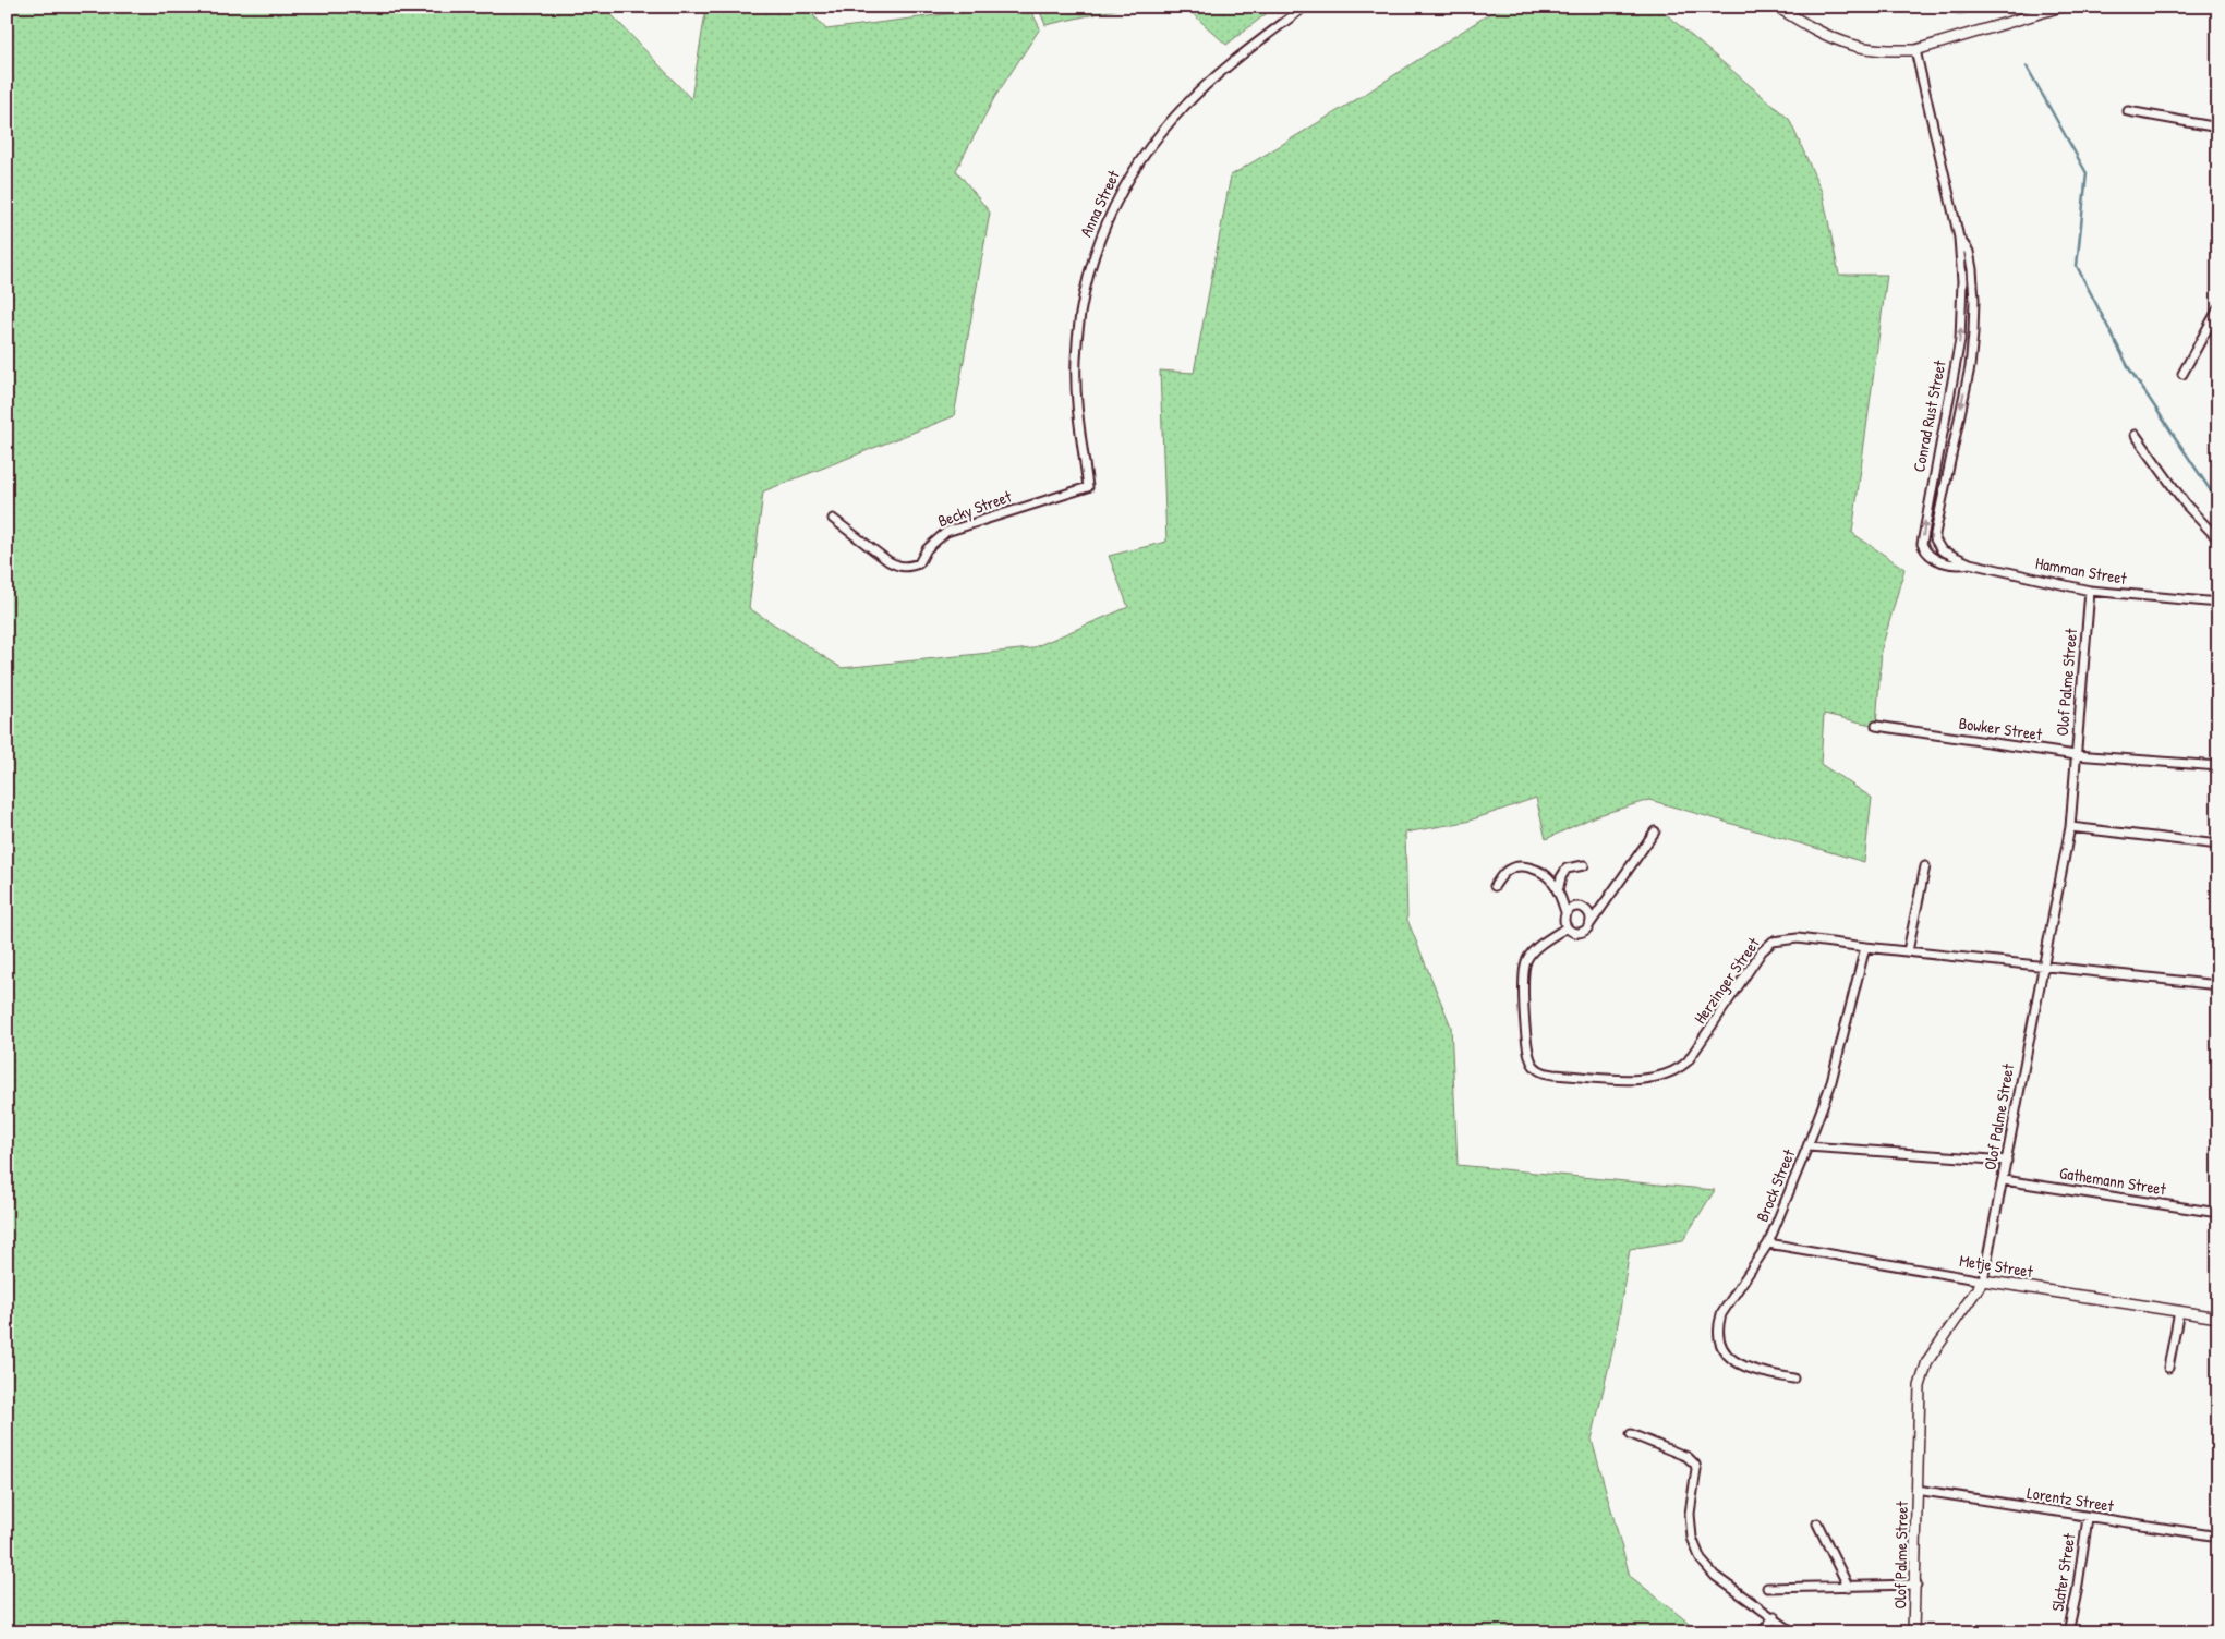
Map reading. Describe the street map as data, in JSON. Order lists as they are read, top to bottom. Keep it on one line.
{"streets":{"street":["Anna Street","Conrad Rust Street","Becky Street","Hamman Street","Olof Palme Street","Bowker Street","Herzinger Street","Gathemann Street","Brock Street","Metje Street","Lorentz Street","Slater Street"]},"crossings":[["Anna Street","Becky Street"],["Conrad Rust Street","Hamman Street"],["Hamman Street","Olof Palme Street"],["Olof Palme Street","Bowker Street"],["Olof Palme Street","Herzinger Street"],["Olof Palme Street","Gathemann Street"],["Olof Palme Street","Metje Street"],["Olof Palme Street","Lorentz Street"],["Herzinger Street","Brock Street"],["Brock Street","Metje Street"],["Lorentz Street","Slater Street"]]}
